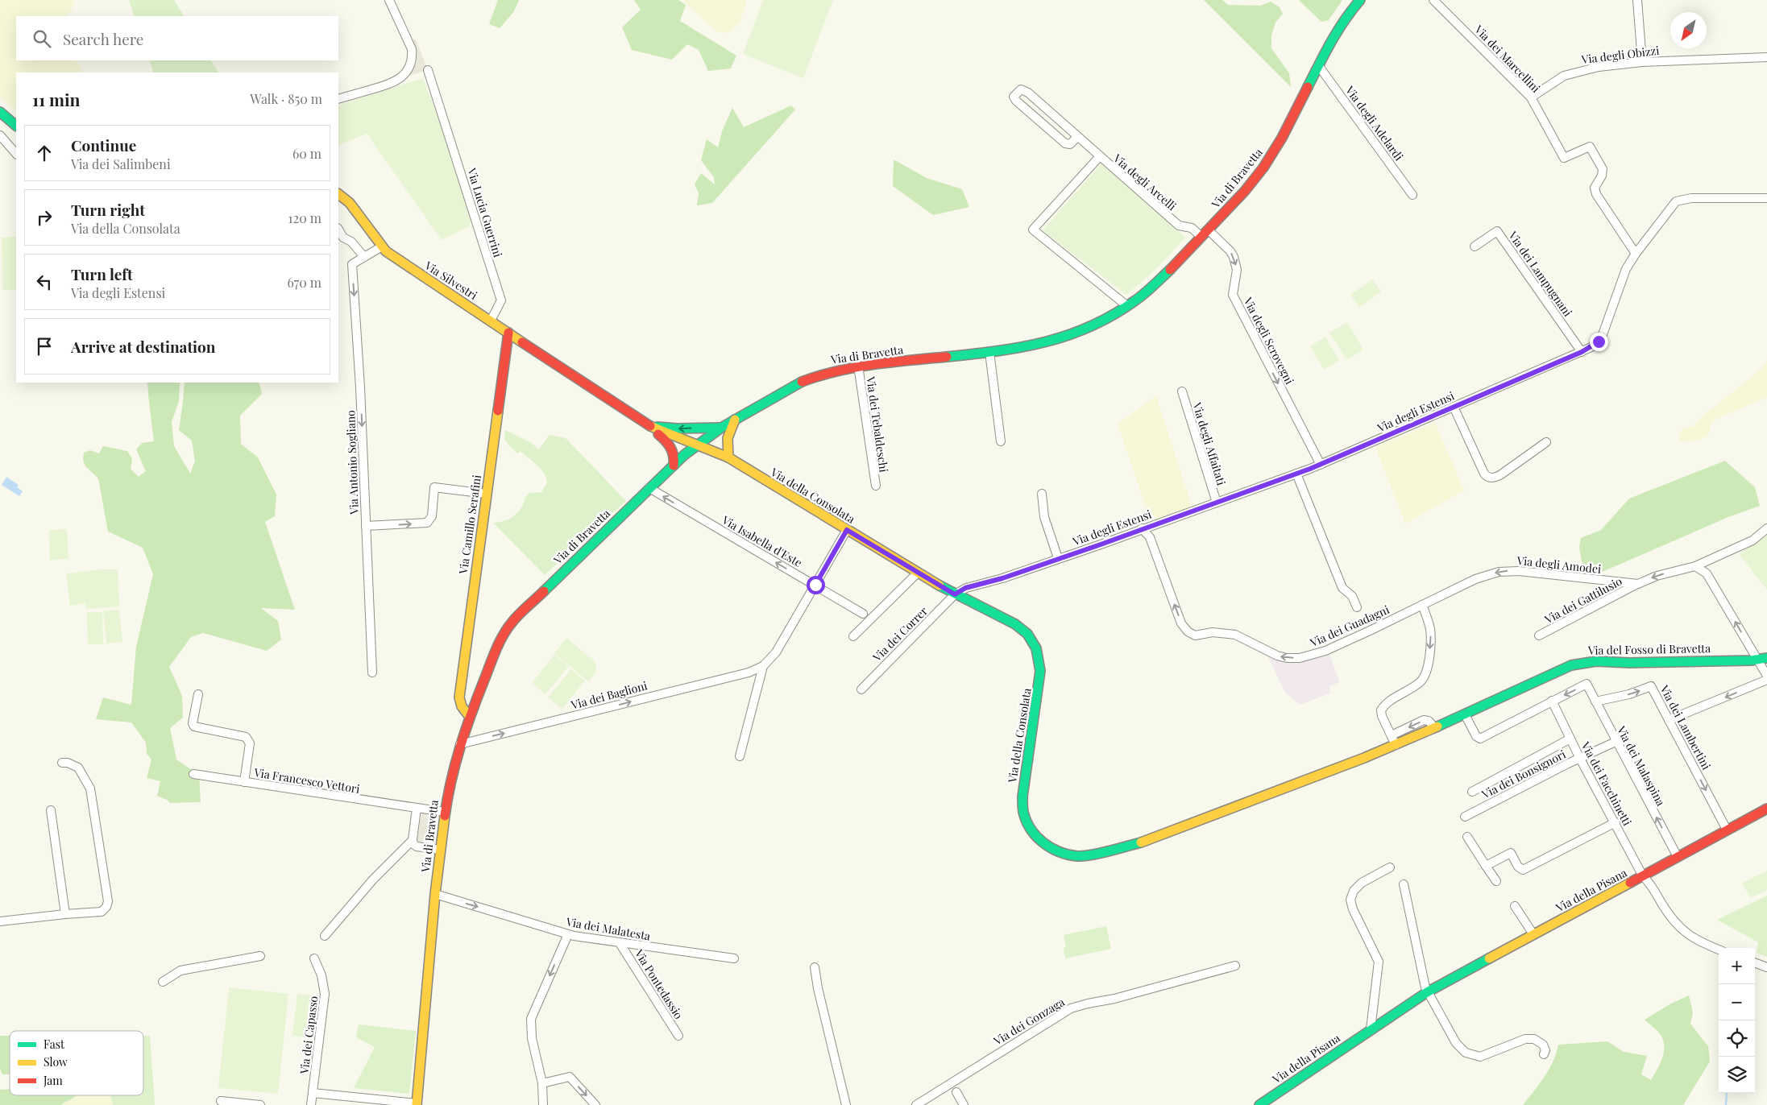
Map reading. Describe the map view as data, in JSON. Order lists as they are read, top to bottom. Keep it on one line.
{"streets":{"main road":["Via di Bravetta","Via Silvestri","Via della Consolata","Via Camillo Serafini","Via del Fosso di Bravetta","Via della Pisana"],"street":["Via degli Obizzi","Via dei Marcellini","Via degli Adelardi","Via degli Arcelli","Via Lucia Guerrini","Via dei Lampugnani","Via degli Scrovegni","Via degli Estensi","Via dei Tebaldeschi","Via degli Affaitati","Via Antonio Sogliano","Via Isabella d'Este","Via degli Amodei","Via dei Gattilusio","Via dei Guadagni","Via dei Correr","Via dei Baglioni","Via dei Lambertini","Via dei Malaspina","Via dei Bonsignori","Via Francesco Vettori","Via dei Facchinetti","Via dei Malatesta","Via Pontedassio","Via dei Gonzaga","Via dei Capasso"]},"crossings":[["Via degli Obizzi","Via dei Marcellini"],["Via dei Marcellini","Via degli Estensi"],["Via degli Adelardi","Via di Bravetta"],["Via di Bravetta","Via degli Arcelli"],["Via di Bravetta","Via degli Scrovegni"],["Via di Bravetta","Via dei Tebaldeschi"],["Via di Bravetta","Via della Consolata"],["Via di Bravetta","Via Camillo Serafini"],["Via di Bravetta","Via Isabella d'Este"],["Via di Bravetta","Via dei Baglioni"],["Via di Bravetta","Via Francesco Vettori"],["Via di Bravetta","Via dei Malatesta"],["Via degli Arcelli","Via degli Scrovegni"],["Via Lucia Guerrini","Via Silvestri"],["Via dei Lampugnani","Via degli Estensi"],["Via Silvestri","Via Camillo Serafini"],["Via degli Scrovegni","Via degli Estensi"],["Via degli Estensi","Via degli Affaitati"],["Via degli Estensi","Via della Consolata"],["Via degli Estensi","Via dei Guadagni"],["Via degli Estensi","Via dei Correr"],["Via della Consolata","Via dei Correr"],["Via della Consolata","Via del Fosso di Bravetta"],["Via degli Amodei","Via dei Gattilusio"],["Via degli Amodei","Via dei Guadagni"],["Via dei Lambertini","Via dei Malaspina"],["Via dei Lambertini","Via della Pisana"],["Via dei Malaspina","Via dei Bonsignori"],["Via dei Malaspina","Via dei Facchinetti"],["Via dei Malaspina","Via della Pisana"],["Via dei Bonsignori","Via dei Facchinetti"],["Via dei Facchinetti","Via della Pisana"],["Via dei Malatesta","Via Pontedassio"]],"one_way":["Via degli Scrovegni","Via Antonio Sogliano","Via Isabella d'Este","Via degli Amodei","Via dei Baglioni","Via dei Lambertini","Via dei Malaspina","Via dei Malatesta"],"legend":["Fast","Slow","Jam"],"north":"bottom left","page":{"search":"Search here","heading":["11 min","Walk · 850 m"],"list":[["Continue","Via dei Salimbeni","60 m"],["Turn right","Via della Consolata","120 m"],["Turn left","Via degli Estensi","670 m"],"Arrive at destination"],"map_buttons":["+","−"]}}
